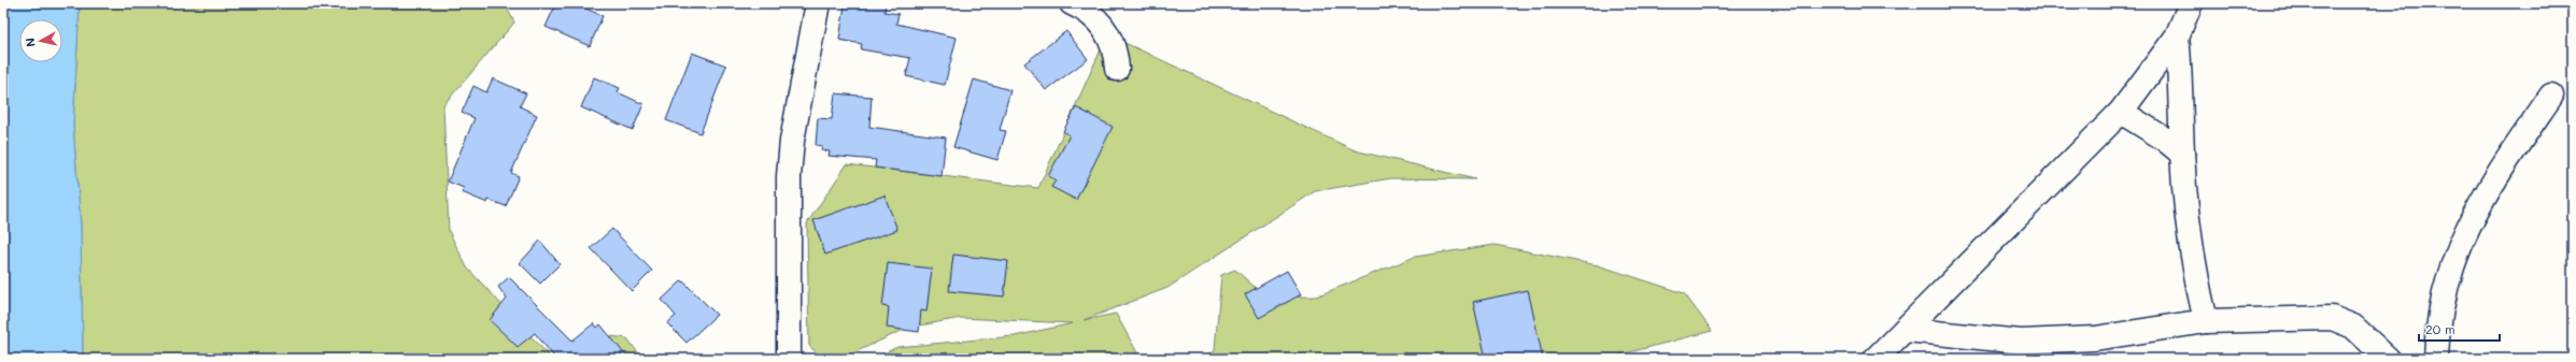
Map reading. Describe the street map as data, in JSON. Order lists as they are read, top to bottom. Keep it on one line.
{"scale_bar":"20 m","north":"left"}
